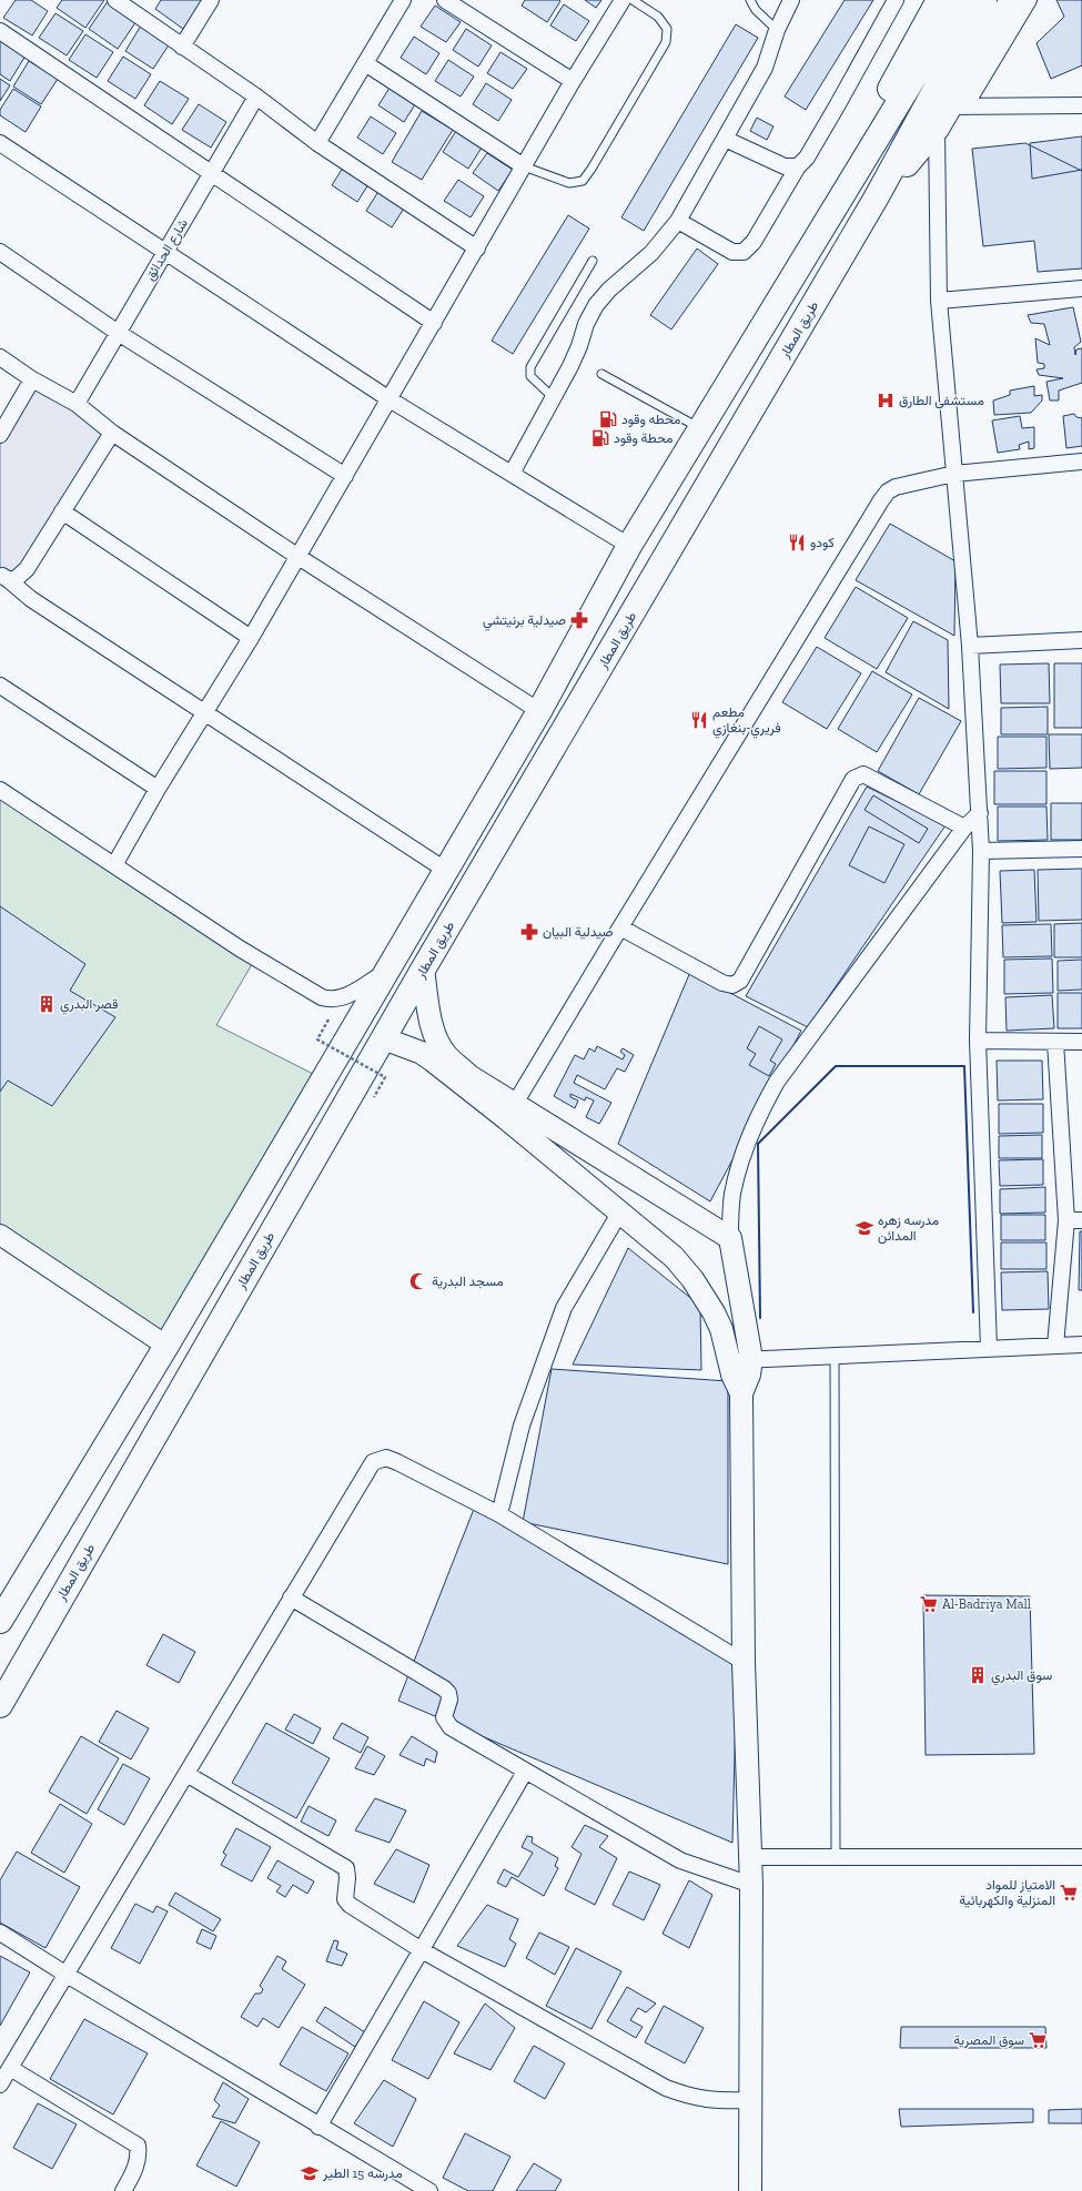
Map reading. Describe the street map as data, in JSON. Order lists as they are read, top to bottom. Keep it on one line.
{"streets":{"highway":["طريق المطار"],"street":["شارع الحدائق"]},"places":{"hospital":["مستشفى الطارق"],"fuel station":["محطه وقود","محطة وقود"],"restaurant":["كودو","مطعم فريري-بنغازي"],"pharmacy":["صيدلية برنيتشي","صيدلية البيان"],"building":["قصر البدري","سوق البدري"],"school or university":["مدرسه زهره المدائن","مدرسه 15 الطير"],"mosque":["مسجد البدرية"],"supermarket":["Al-Badriya Mall","الامتياز للمواد المنزلية والكهربائية","سوق المصرية"]}}
